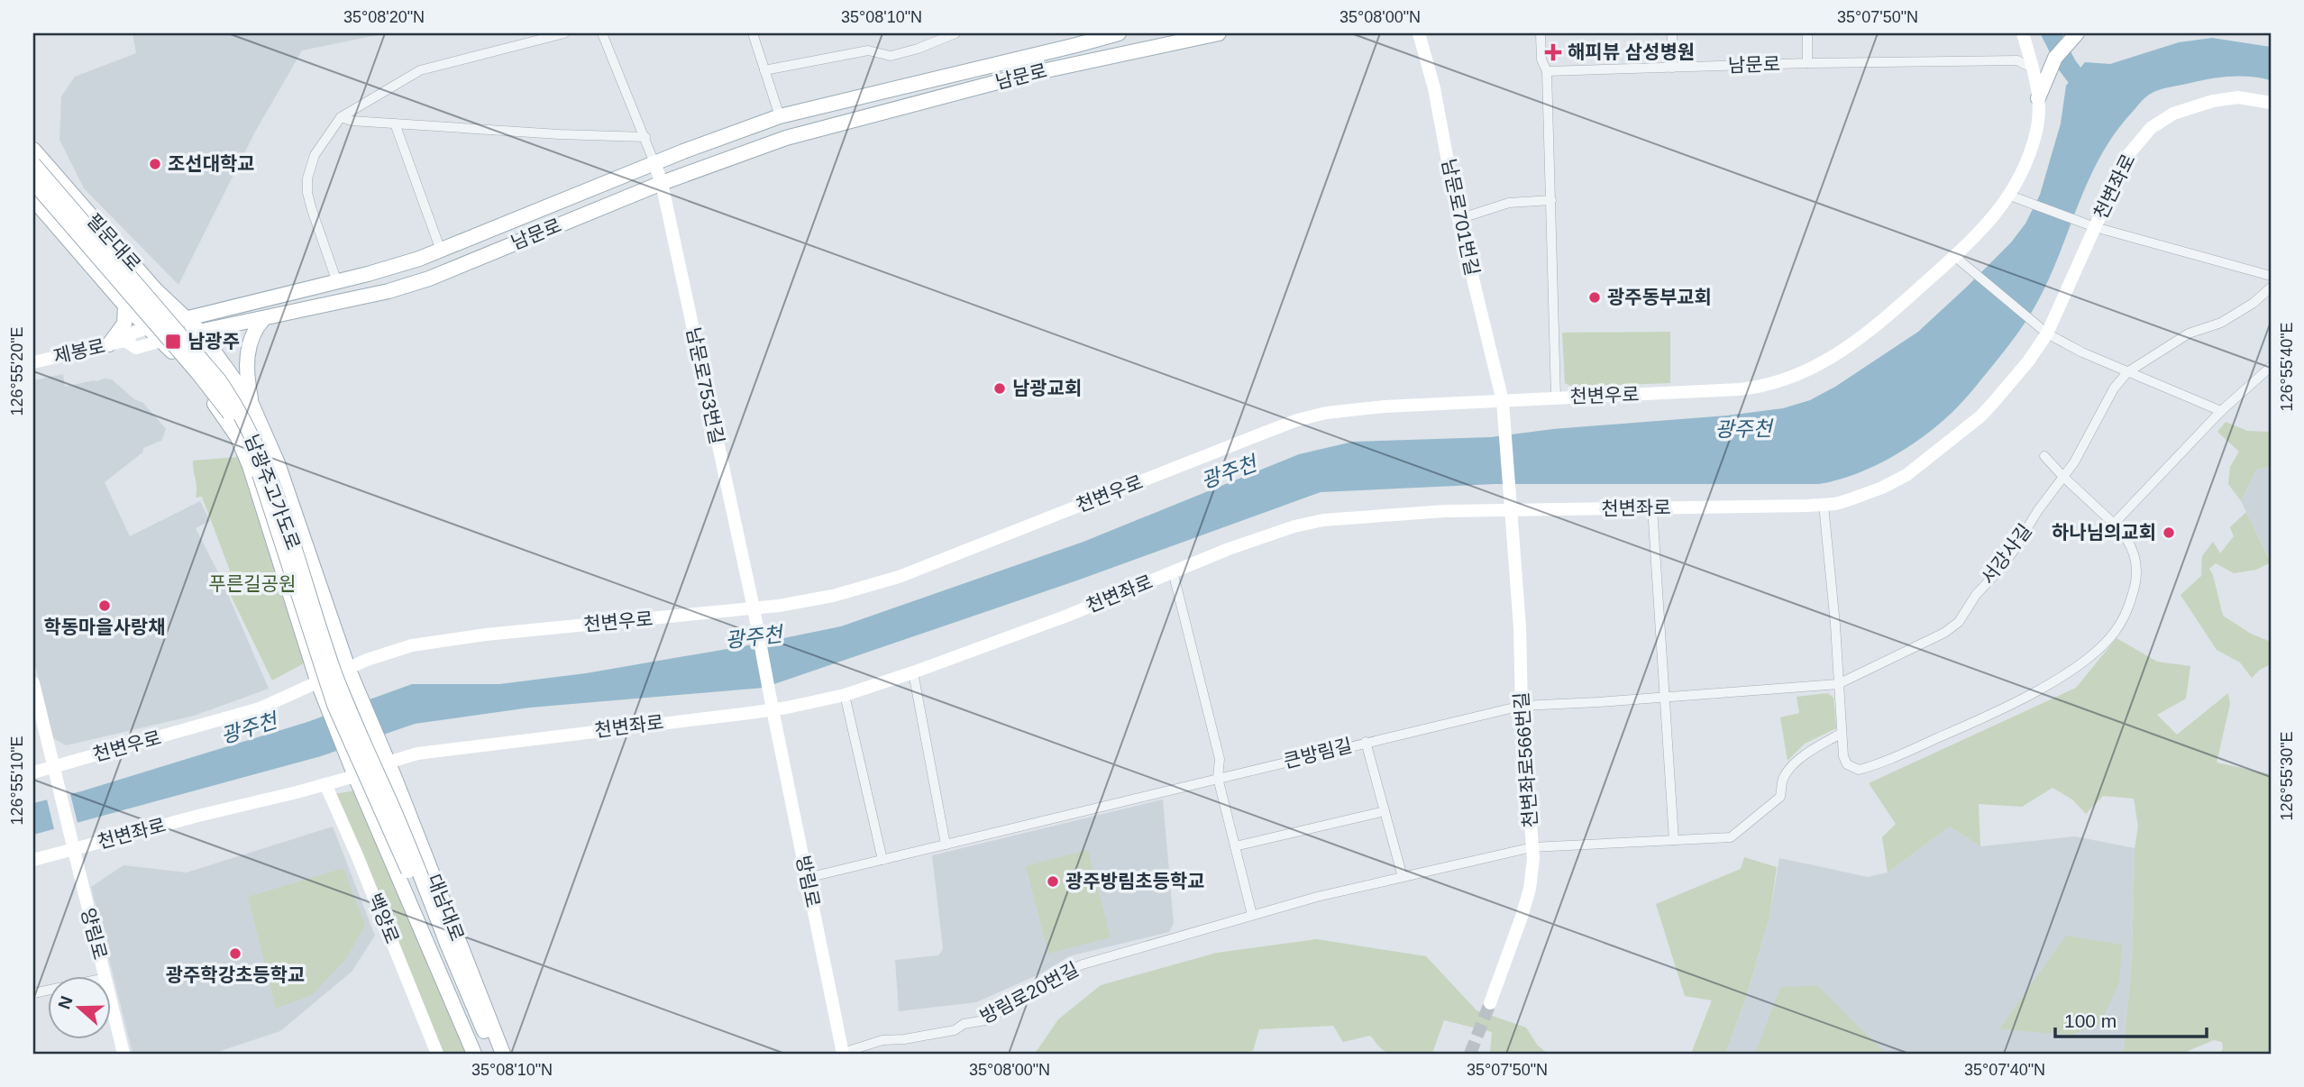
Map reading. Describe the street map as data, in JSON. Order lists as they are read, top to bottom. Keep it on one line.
{"streets":{"main road":["남문로","필문대로","남광주고가도로","대남대로"],"street":["천변좌로","남문로701번길","제봉로","남문로753번길","천변우로","서강사길","큰방림길","천변좌로566번길","방림로","백양로","양림로","방림로20번길"]},"crossings":[["남문로","필문대로"],["남문로","제봉로"],["남문로","남문로753번길"],["천변좌로","남문로701번길"],["천변좌로","남문로753번길"],["천변좌로","천변좌로566번길"],["천변좌로","방림로"],["천변좌로","대남대로"],["천변좌로","백양로"],["천변좌로","양림로"],["남문로701번길","천변우로"],["남문로701번길","천변좌로566번길"],["필문대로","제봉로"],["남문로753번길","천변우로"],["남문로753번길","방림로"],["천변우로","대남대로"],["천변우로","양림로"],["남광주고가도로","대남대로"],["서강사길","큰방림길"],["큰방림길","천변좌로566번길"],["큰방림길","방림로"],["천변좌로566번길","방림로20번길"],["방림로","방림로20번길"]],"water":["광주천"],"parks":["푸른길공원"],"places":{"health":["해피뷰 삼성병원"],"other":["조선대학교","광주동부교회","남광교회","하나님의교회","학동마을사랑채","광주방림초등학교","광주학강초등학교"],"transit":["남광주"]},"scale_bar":"100 m","north":"left","coordinates":["35°08'20\"N","35°08'10\"N","35°08'00\"N","35°07'50\"N","126°55'40\"E","126°55'20\"E","126°55'30\"E","126°55'10\"E","35°07'40\"N"]}
